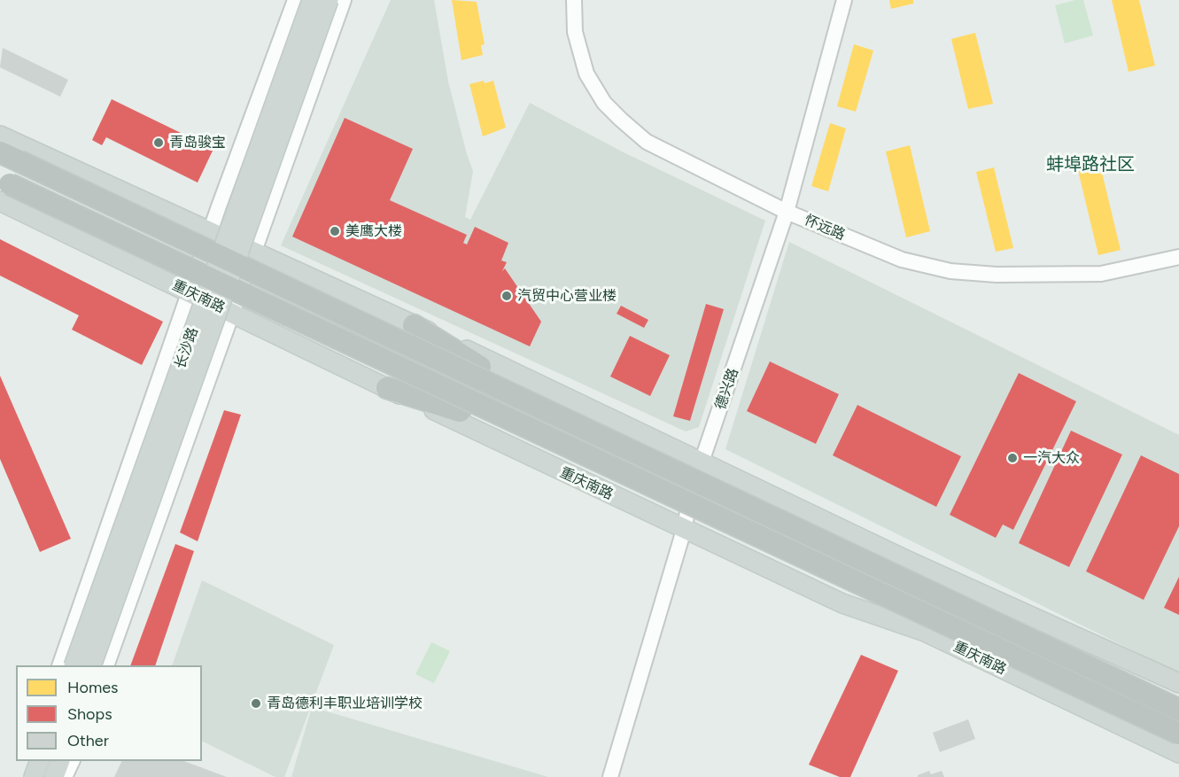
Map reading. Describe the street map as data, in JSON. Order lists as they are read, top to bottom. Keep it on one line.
{"streets":{"main road":["重庆南路","长沙路"],"street":["怀远路","德兴路"]},"crossings":[["怀远路","德兴路"],["重庆南路","长沙路"],["重庆南路","德兴路"]],"districts":["蚌埠路社区"],"places":["青岛骏宝","美鹰大楼","汽贸中心营业楼","一汽大众","青岛德利丰职业培训学校"],"legend":["Homes","Shops","Other"]}
